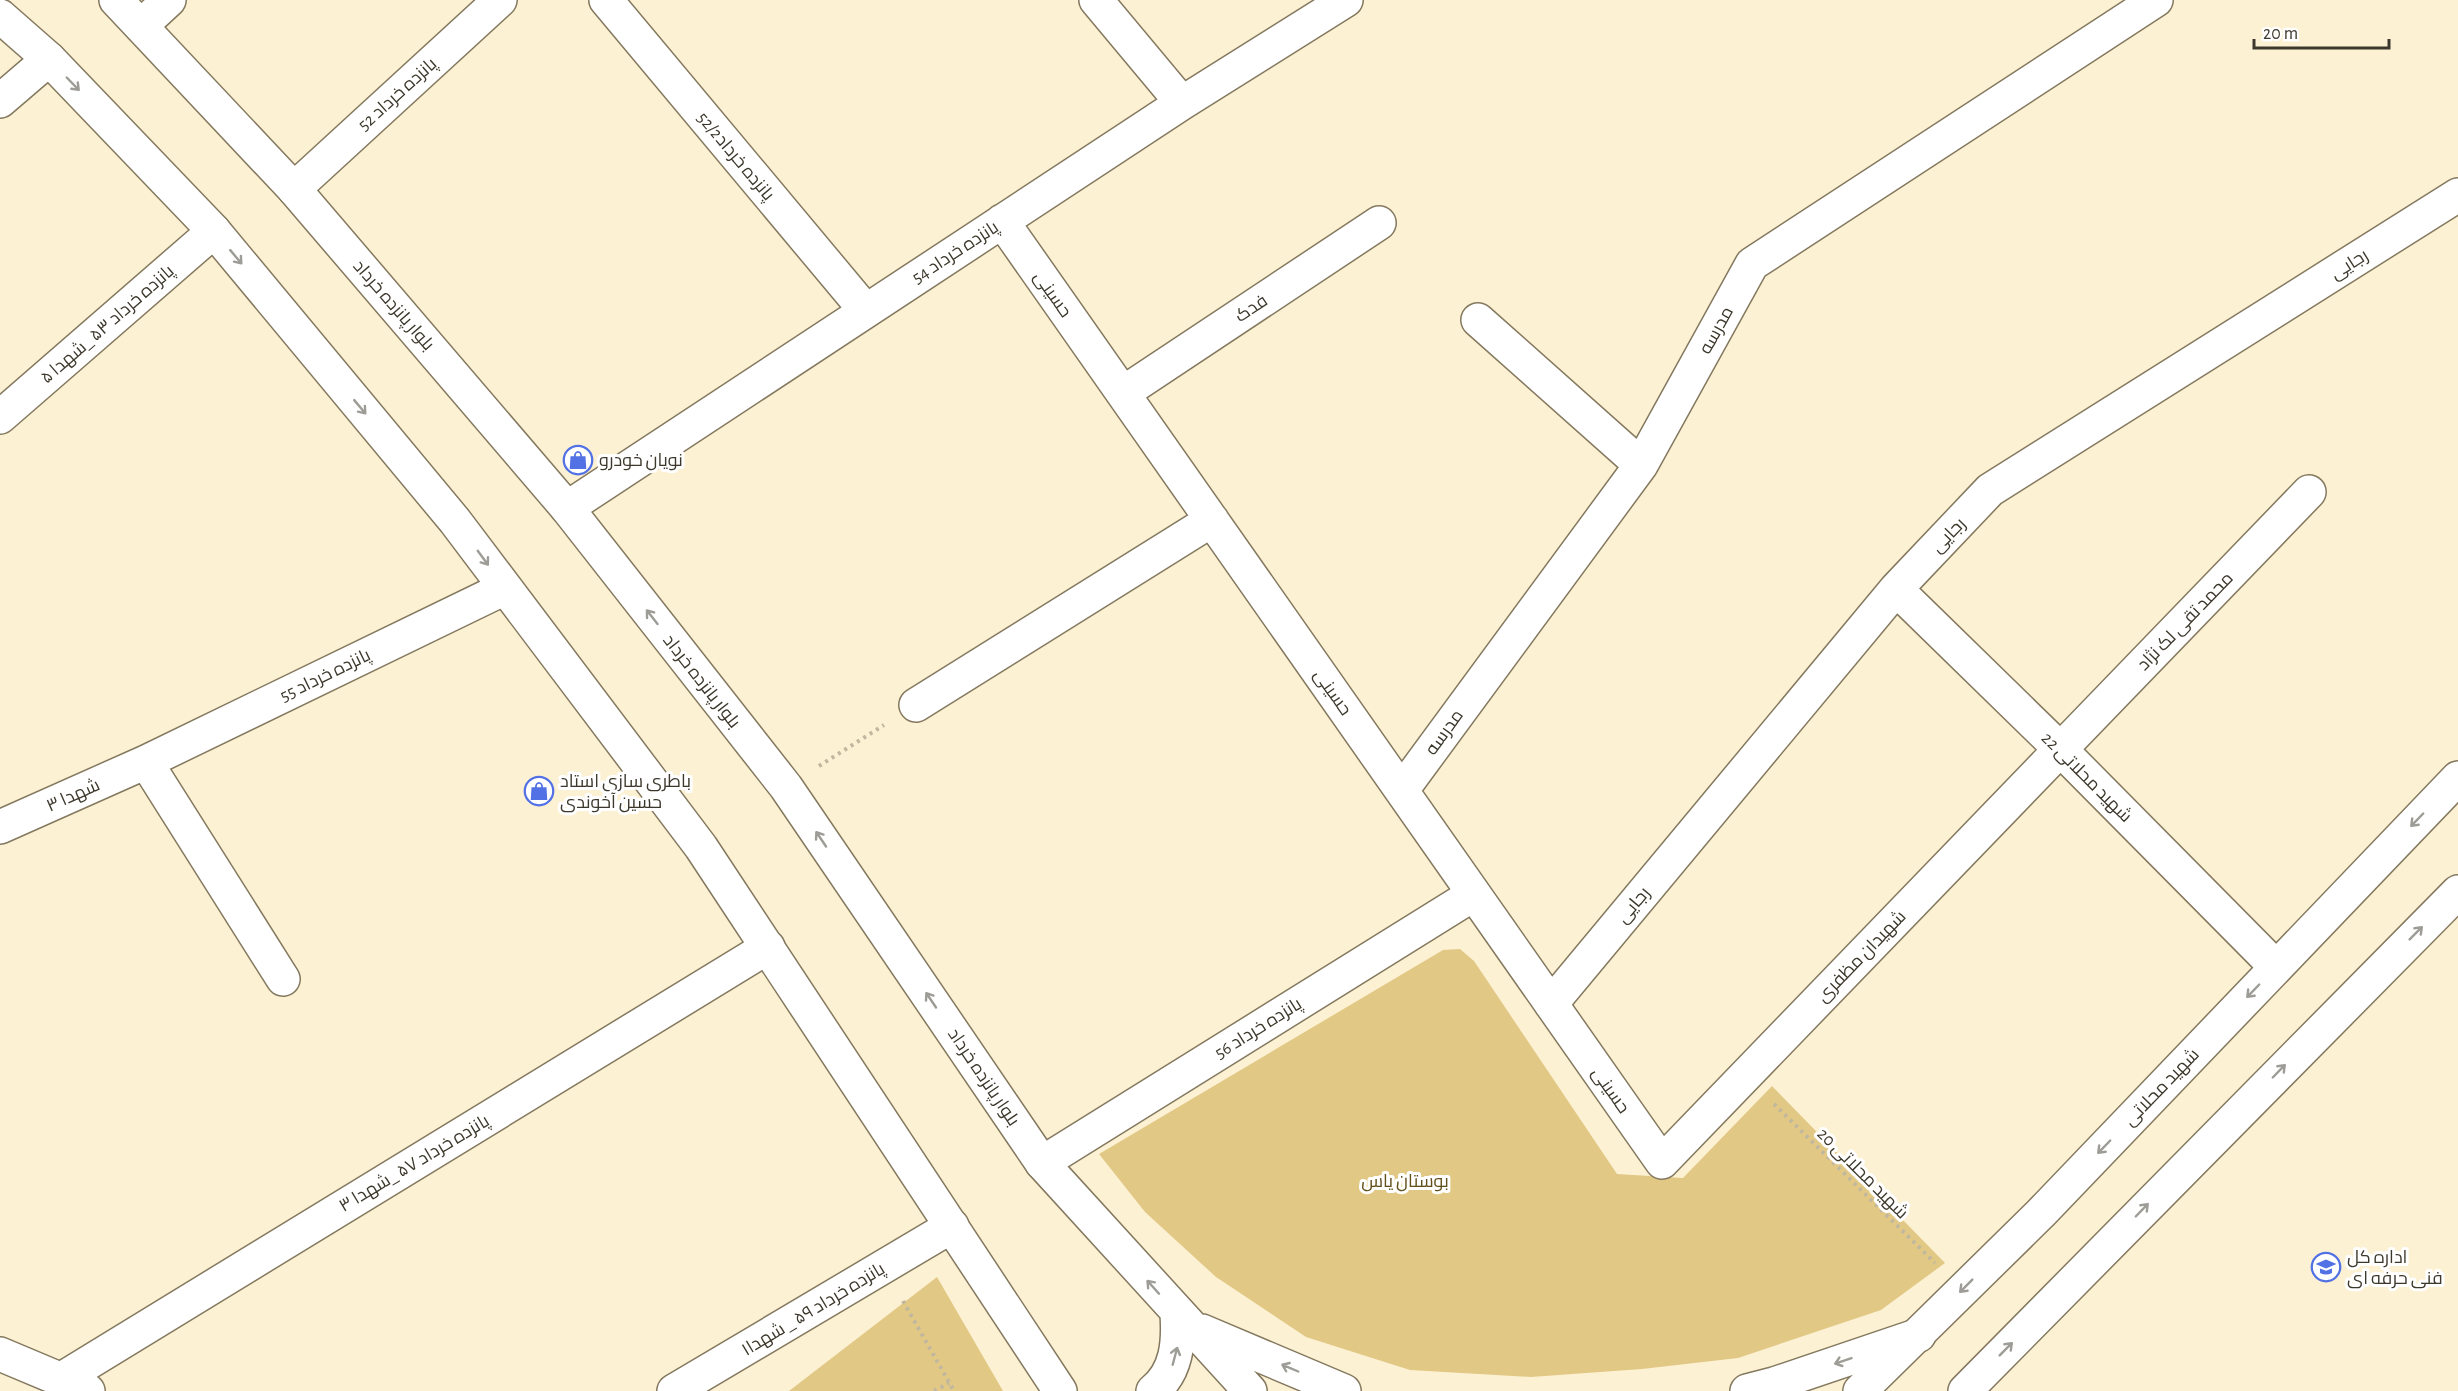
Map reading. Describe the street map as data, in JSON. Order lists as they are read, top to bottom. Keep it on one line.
{"streets":{"street":["پانزده خرداد 52","پانزده خرداد52/2","پانزده خرداد 54","رجایی","حسینی","بلوار پانزده خرداد","فدک","پانزده خرداد ۵۳ _شهدا ۵","مدرسه","محمد تقی لک نژاد","پانزده خرداد 55","شهید محلاتی 22","شهدا ۳","شهیدان مظفری","پانزده خرداد 56","شهید محلاتی","پانزده خرداد ۵۷ _شهدا ۳","پانزده خرداد ۵۹ _ شهدا۱"],"path":["شهید محلاتی 20"]},"crossings":[["پانزده خرداد 52","بلوار پانزده خرداد"],["پانزده خرداد52/2","پانزده خرداد 54"],["پانزده خرداد 54","حسینی"],["پانزده خرداد 54","بلوار پانزده خرداد"],["رجایی","حسینی"],["رجایی","شهید محلاتی 22"],["حسینی","فدک"],["حسینی","مدرسه"],["حسینی","شهیدان مظفری"],["حسینی","پانزده خرداد 56"],["بلوار پانزده خرداد","پانزده خرداد 56"],["محمد تقی لک نژاد","شهید محلاتی 22"],["محمد تقی لک نژاد","شهیدان مظفری"],["پانزده خرداد 55","شهدا ۳"],["شهید محلاتی 22","شهیدان مظفری"],["شهید محلاتی 22","شهید محلاتی"],["شهیدان مظفری","شهید محلاتی 20"],["شهید محلاتی","شهید محلاتی 20"]],"parks":["بوستان یاس"],"places":{"shop":["نویان خودرو","باطری سازی استاد حسین آخوندی"],"school or university":["اداره کل فنی حرفه ای"]},"scale_bar":"20 m"}
